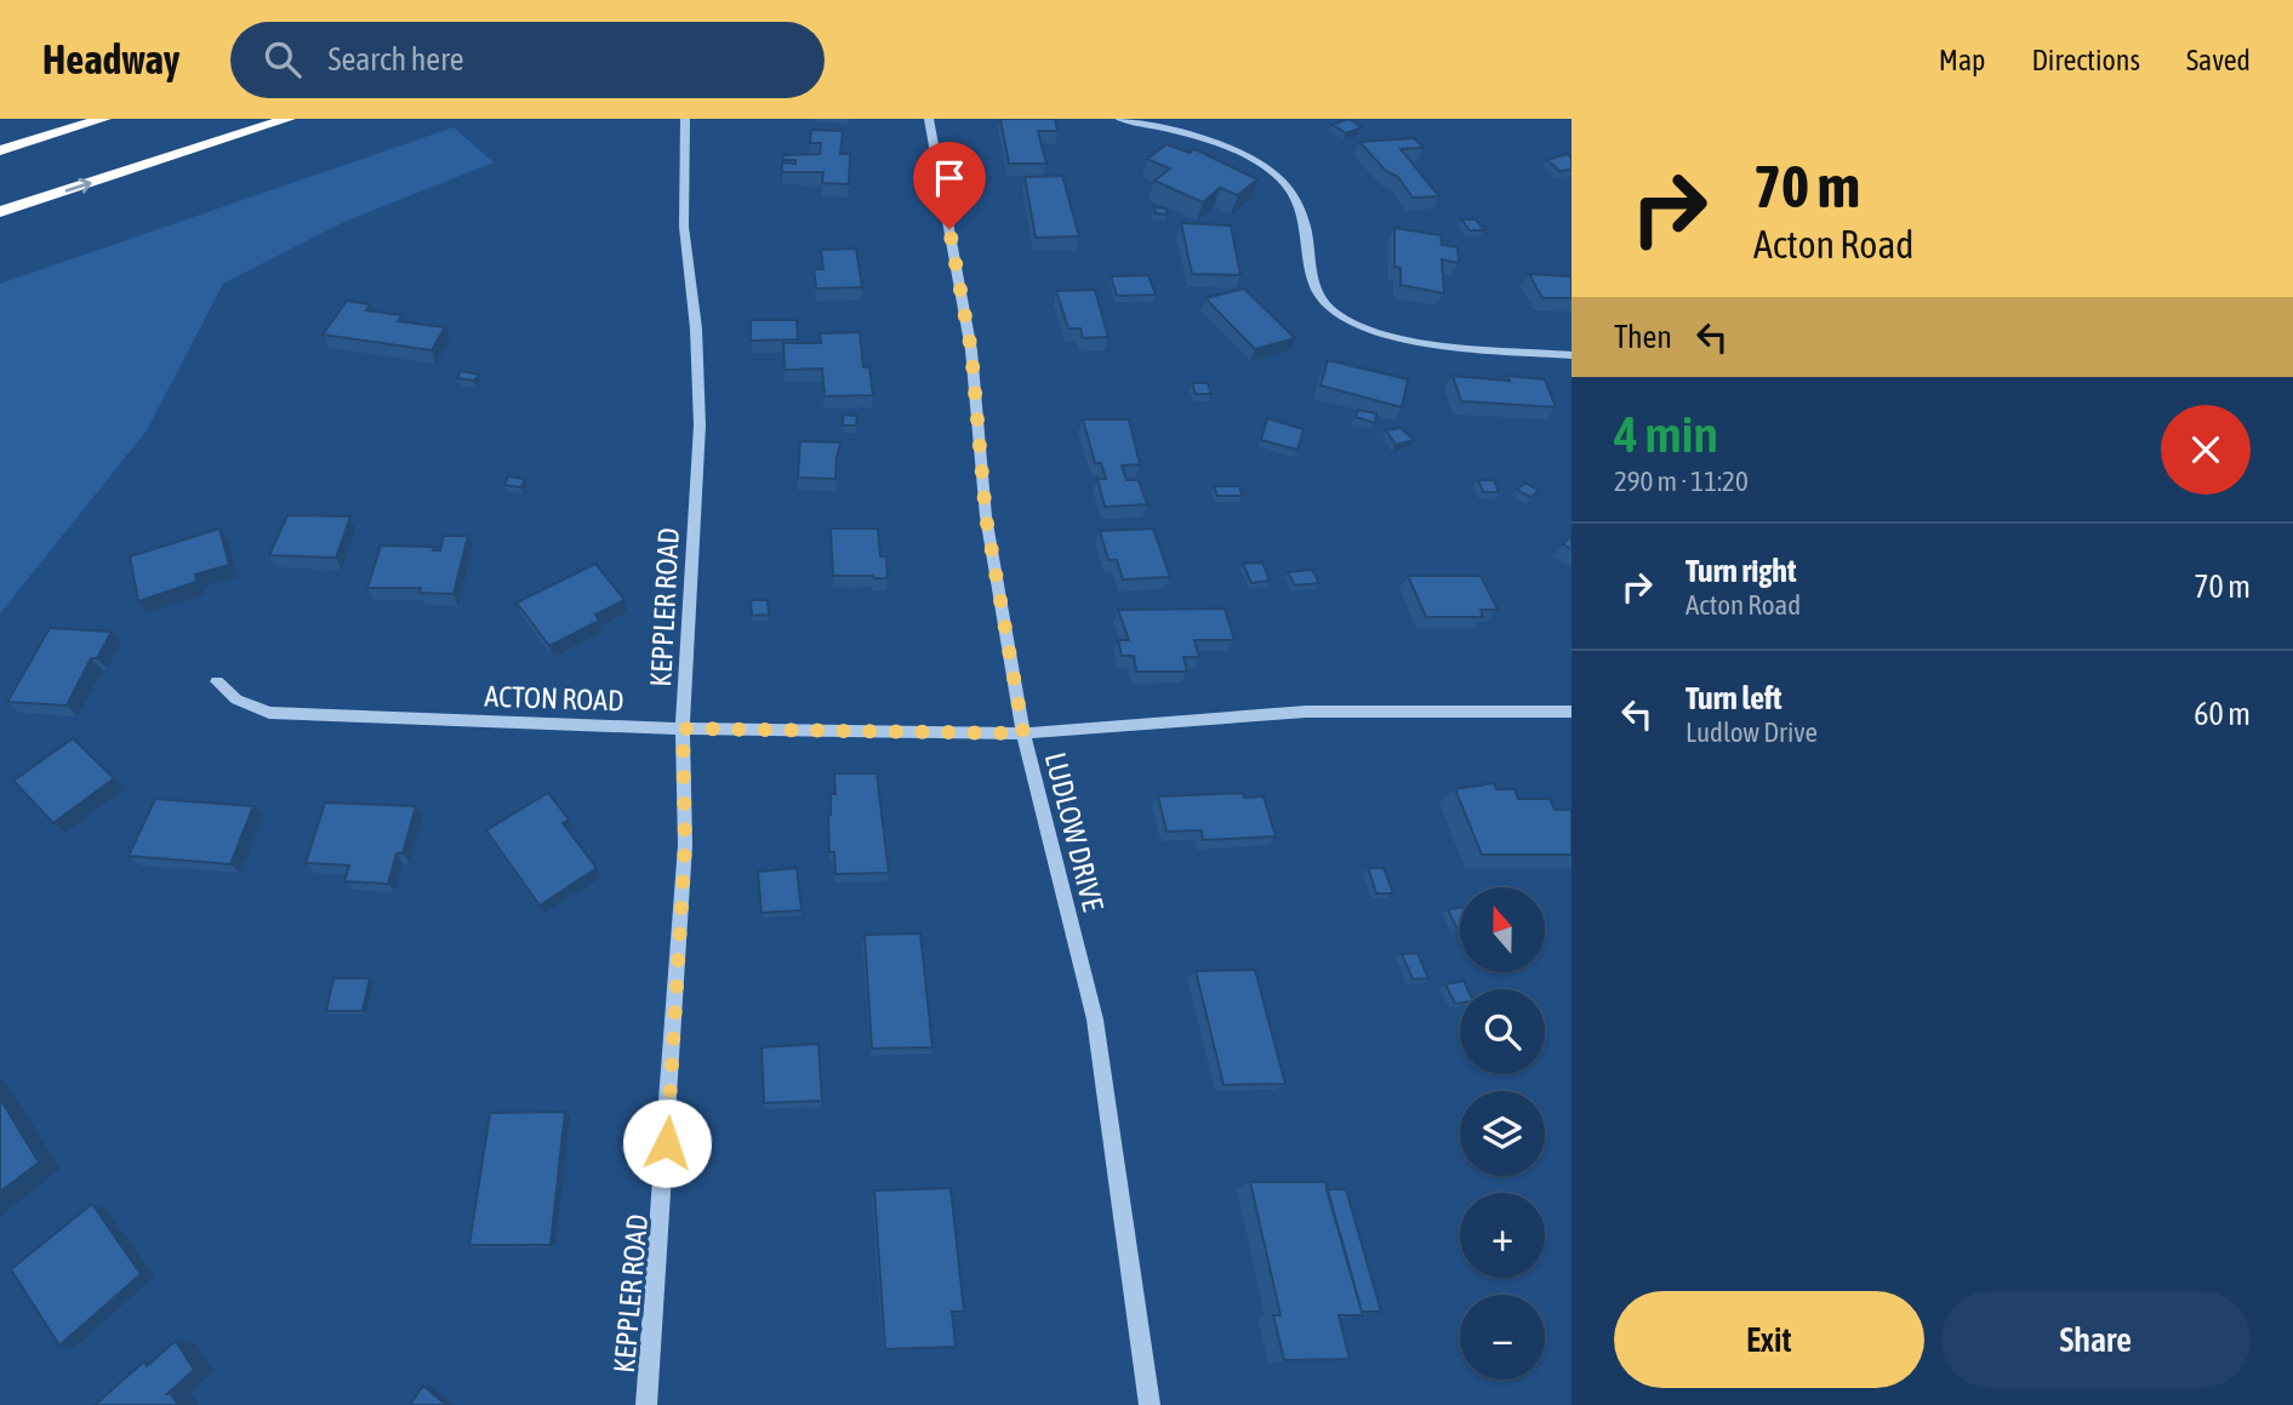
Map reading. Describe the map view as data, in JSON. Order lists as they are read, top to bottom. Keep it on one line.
{"streets":{"street":["KEPPLER ROAD","ACTON ROAD","LUDLOW DRIVE"]},"crossings":[["KEPPLER ROAD","ACTON ROAD"],["ACTON ROAD","LUDLOW DRIVE"]],"north":"top","page":{"header":"Headway","search":"Search here","nav":["Map","Directions","Saved"],"turn":["70 m","Acton Road"],"then":"Then","heading":["4 min","290 m · 11:20"],"list":[{"name":"Turn right","note":"Acton Road","value":"70 m"},{"name":"Turn left","note":"Ludlow Drive","value":"60 m"}],"map_buttons":["+","−"],"buttons":["Exit","Share"]}}
